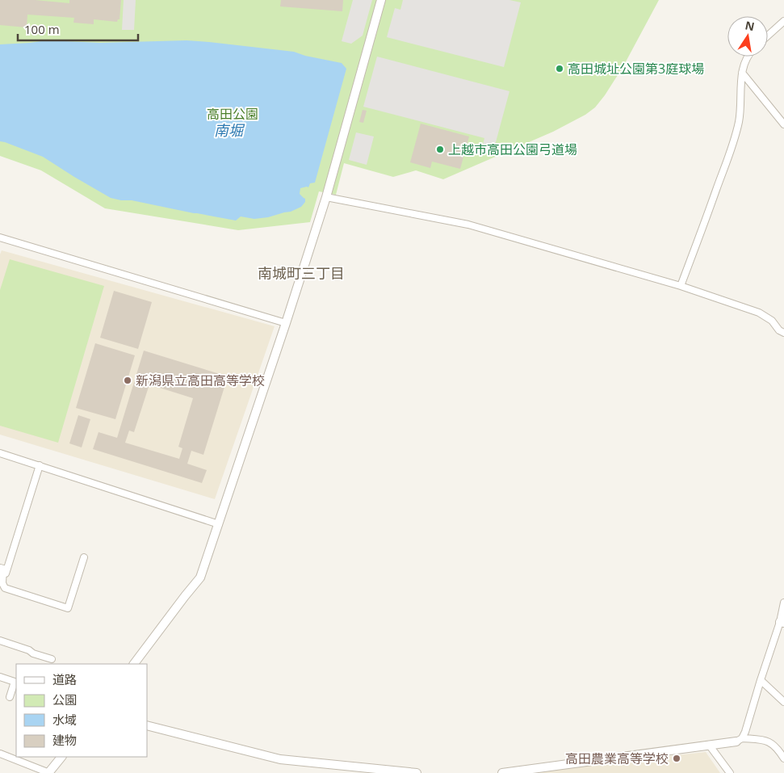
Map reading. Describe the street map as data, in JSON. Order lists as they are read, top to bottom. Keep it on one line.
{"districts":["南城町三丁目"],"water":["南堀"],"parks":["高田公園"],"places":["高田城址公園第3庭球場","上越市高田公園弓道場","新潟県立高田高等学校","高田農業高等学校"],"legend":["道路","公園","水域","建物"],"scale_bar":"100 m","north":"top"}
